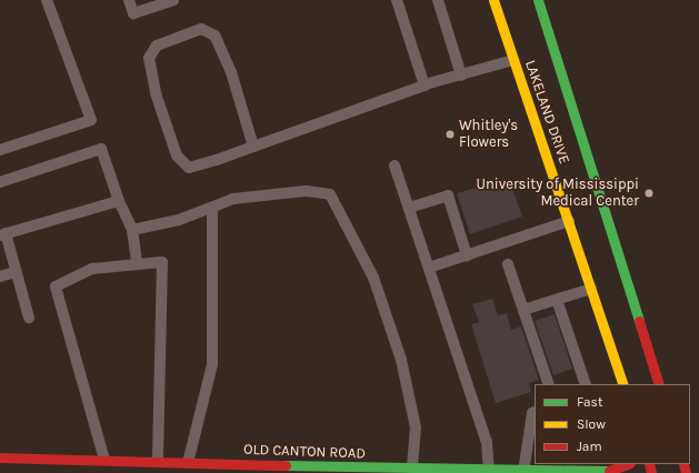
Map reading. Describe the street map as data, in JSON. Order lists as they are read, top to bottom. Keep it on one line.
{"streets":{"main road":["LAKELAND DRIVE","OLD CANTON ROAD"]},"places":["Whitley's Flowers","University of Mississippi Medical Center"],"legend":["Fast","Slow","Jam"]}
